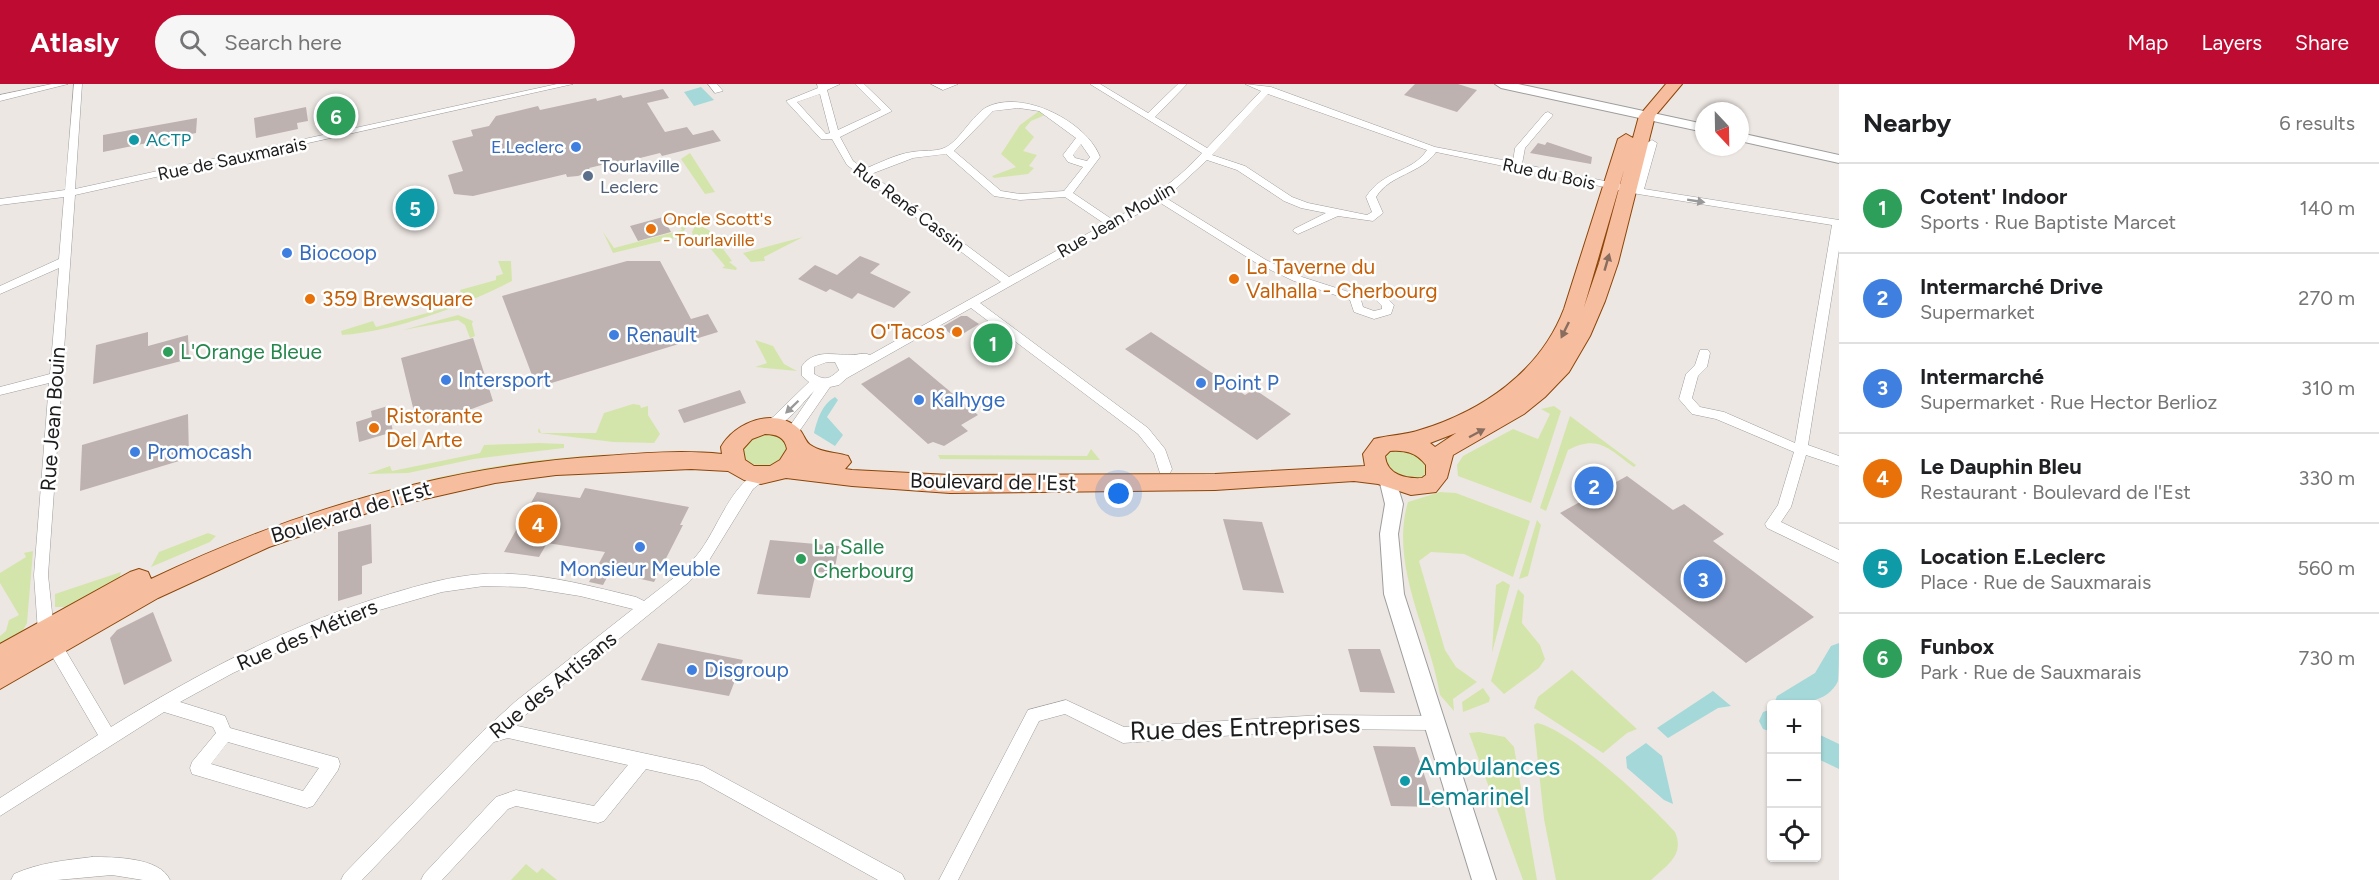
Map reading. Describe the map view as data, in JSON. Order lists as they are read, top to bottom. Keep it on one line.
{"streets":{"main road":["Boulevard de l'Est"],"street":["Rue de Sauxmarais","Rue du Bois","Rue René Cassin","Rue Jean Moulin","Rue Jean Bouin","Rue des Métiers","Rue des Artisans","Rue des Entreprises"]},"crossings":[["Rue de Sauxmarais","Rue Jean Bouin"],["Rue du Bois","Rue Jean Moulin"],["Rue René Cassin","Rue Jean Moulin"],["Rue Jean Moulin","Boulevard de l'Est"],["Rue Jean Bouin","Boulevard de l'Est"],["Rue Jean Bouin","Rue des Métiers"],["Boulevard de l'Est","Rue des Artisans"],["Rue des Métiers","Rue des Artisans"]],"places":["ACTP","E.Leclerc","Tourlaville Leclerc","Oncle Scott's - Tourlaville","Biocoop","La Taverne du Valhalla - Cherbourg","359 Brewsquare","O'Tacos","Renault","L'Orange Bleue","Intersport","Point P","Kalhyge","Ristorante Del Arte","Promocash","Monsieur Meuble","La Salle Cherbourg","Disgroup","Ambulances Lemarinel"],"north":"bottom","page":{"header":"Atlasly","search":"Search here","nav":["Map","Layers","Share"],"heading":["Nearby","6 results"],"pins":["6","5","1","2","4","3"],"list":[{"mark":"1","name":"Cotent' Indoor","note":"Sports · Rue Baptiste Marcet","value":"140 m"},{"mark":"2","name":"Intermarché Drive","note":"Supermarket","value":"270 m"},{"mark":"3","name":"Intermarché","note":"Supermarket · Rue Hector Berlioz","value":"310 m"},{"mark":"4","name":"Le Dauphin Bleu","note":"Restaurant · Boulevard de l'Est","value":"330 m"},{"mark":"5","name":"Location E.Leclerc","note":"Place · Rue de Sauxmarais","value":"560 m"},{"mark":"6","name":"Funbox","note":"Park · Rue de Sauxmarais","value":"730 m"}],"map_buttons":["+","−"]}}
